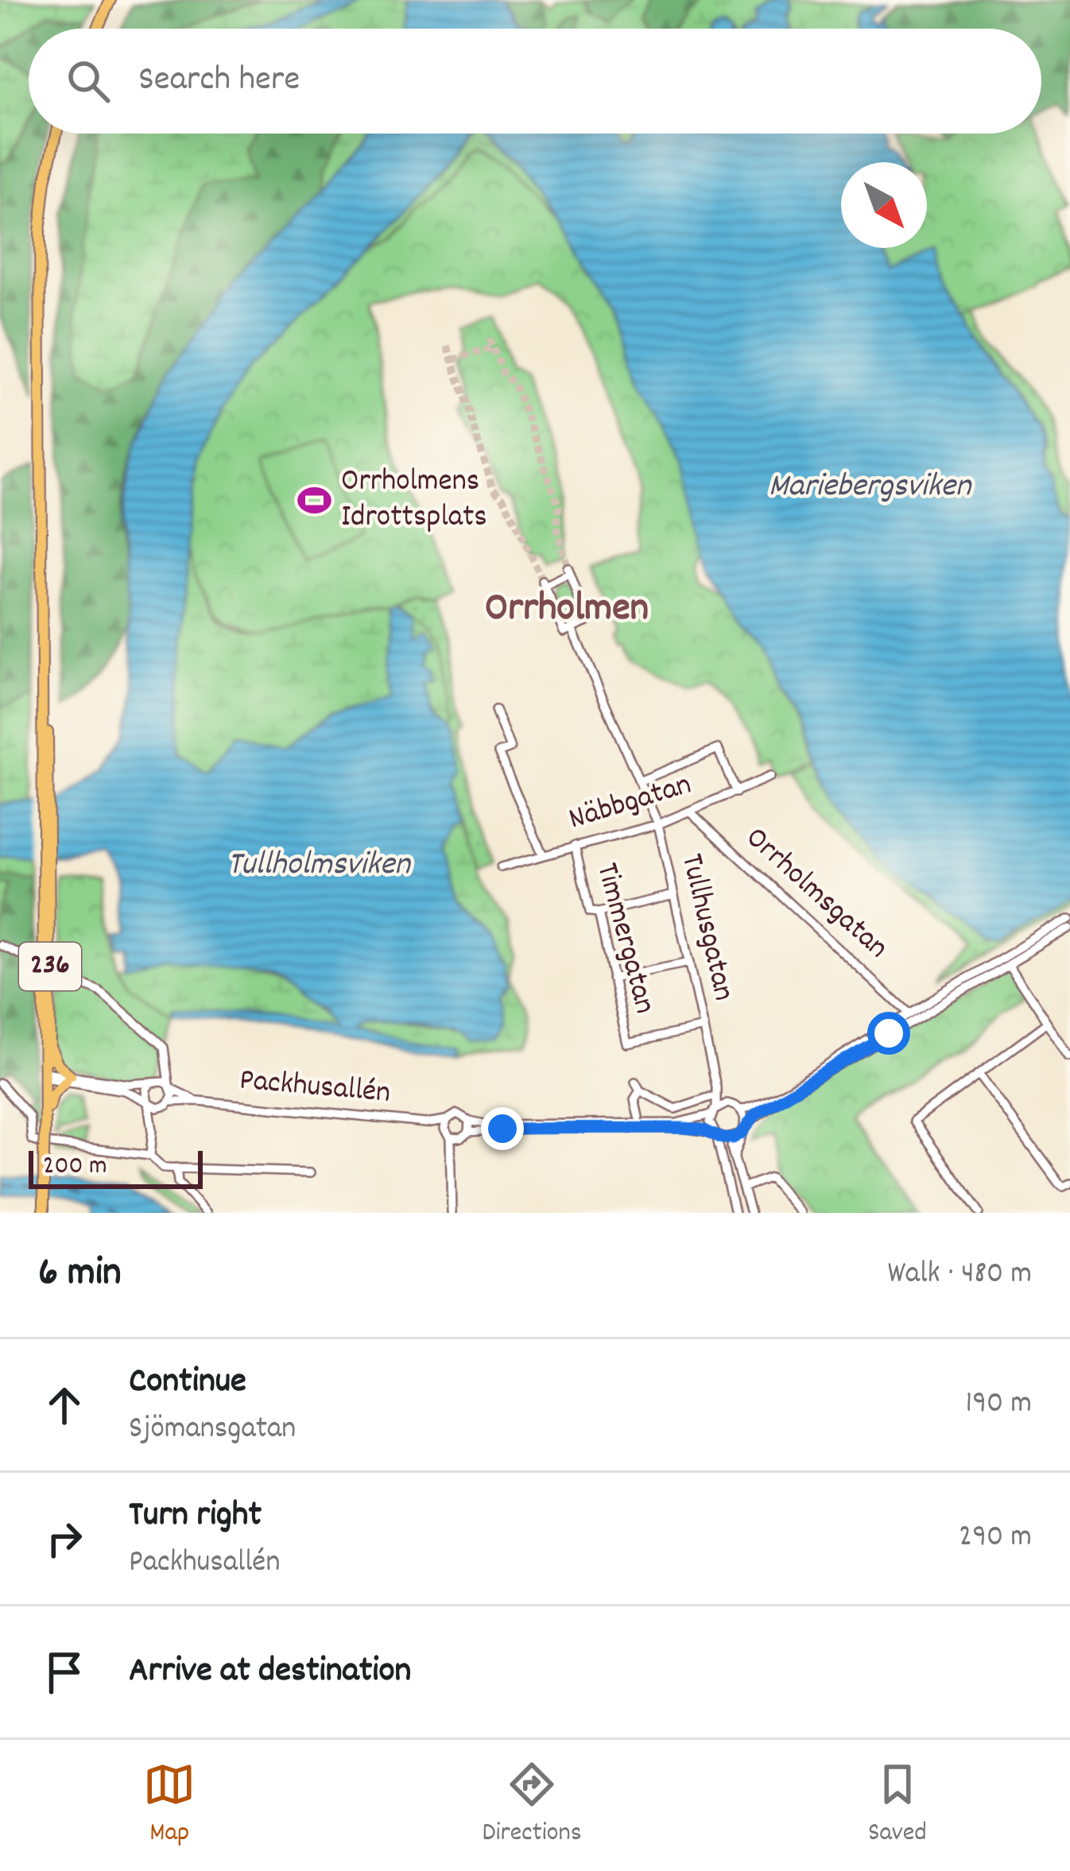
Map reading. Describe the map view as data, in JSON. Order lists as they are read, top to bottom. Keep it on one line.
{"streets":{"main road":["236"],"street":["Näbbgatan","Orrholmsgatan","Tullhusgatan","Timmergatan","Packhusallén"]},"crossings":[["Näbbgatan","Orrholmsgatan"],["Näbbgatan","Tullhusgatan"],["Näbbgatan","Timmergatan"],["Tullhusgatan","Timmergatan"]],"districts":["Orrholmen"],"water":["Mariebergsviken","Tullholmsviken"],"places":{"sports":["Orrholmens Idrottsplats"]},"scale_bar":"200 m","north":"bottom right","page":{"search":"Search here","scale":"200 m","heading":["6 min","Walk · 480 m"],"list":[["Continue","Sjömansgatan","190 m"],["Turn right","Packhusallén","290 m"],"Arrive at destination"],"nav":["Map","Directions","Saved"]}}
